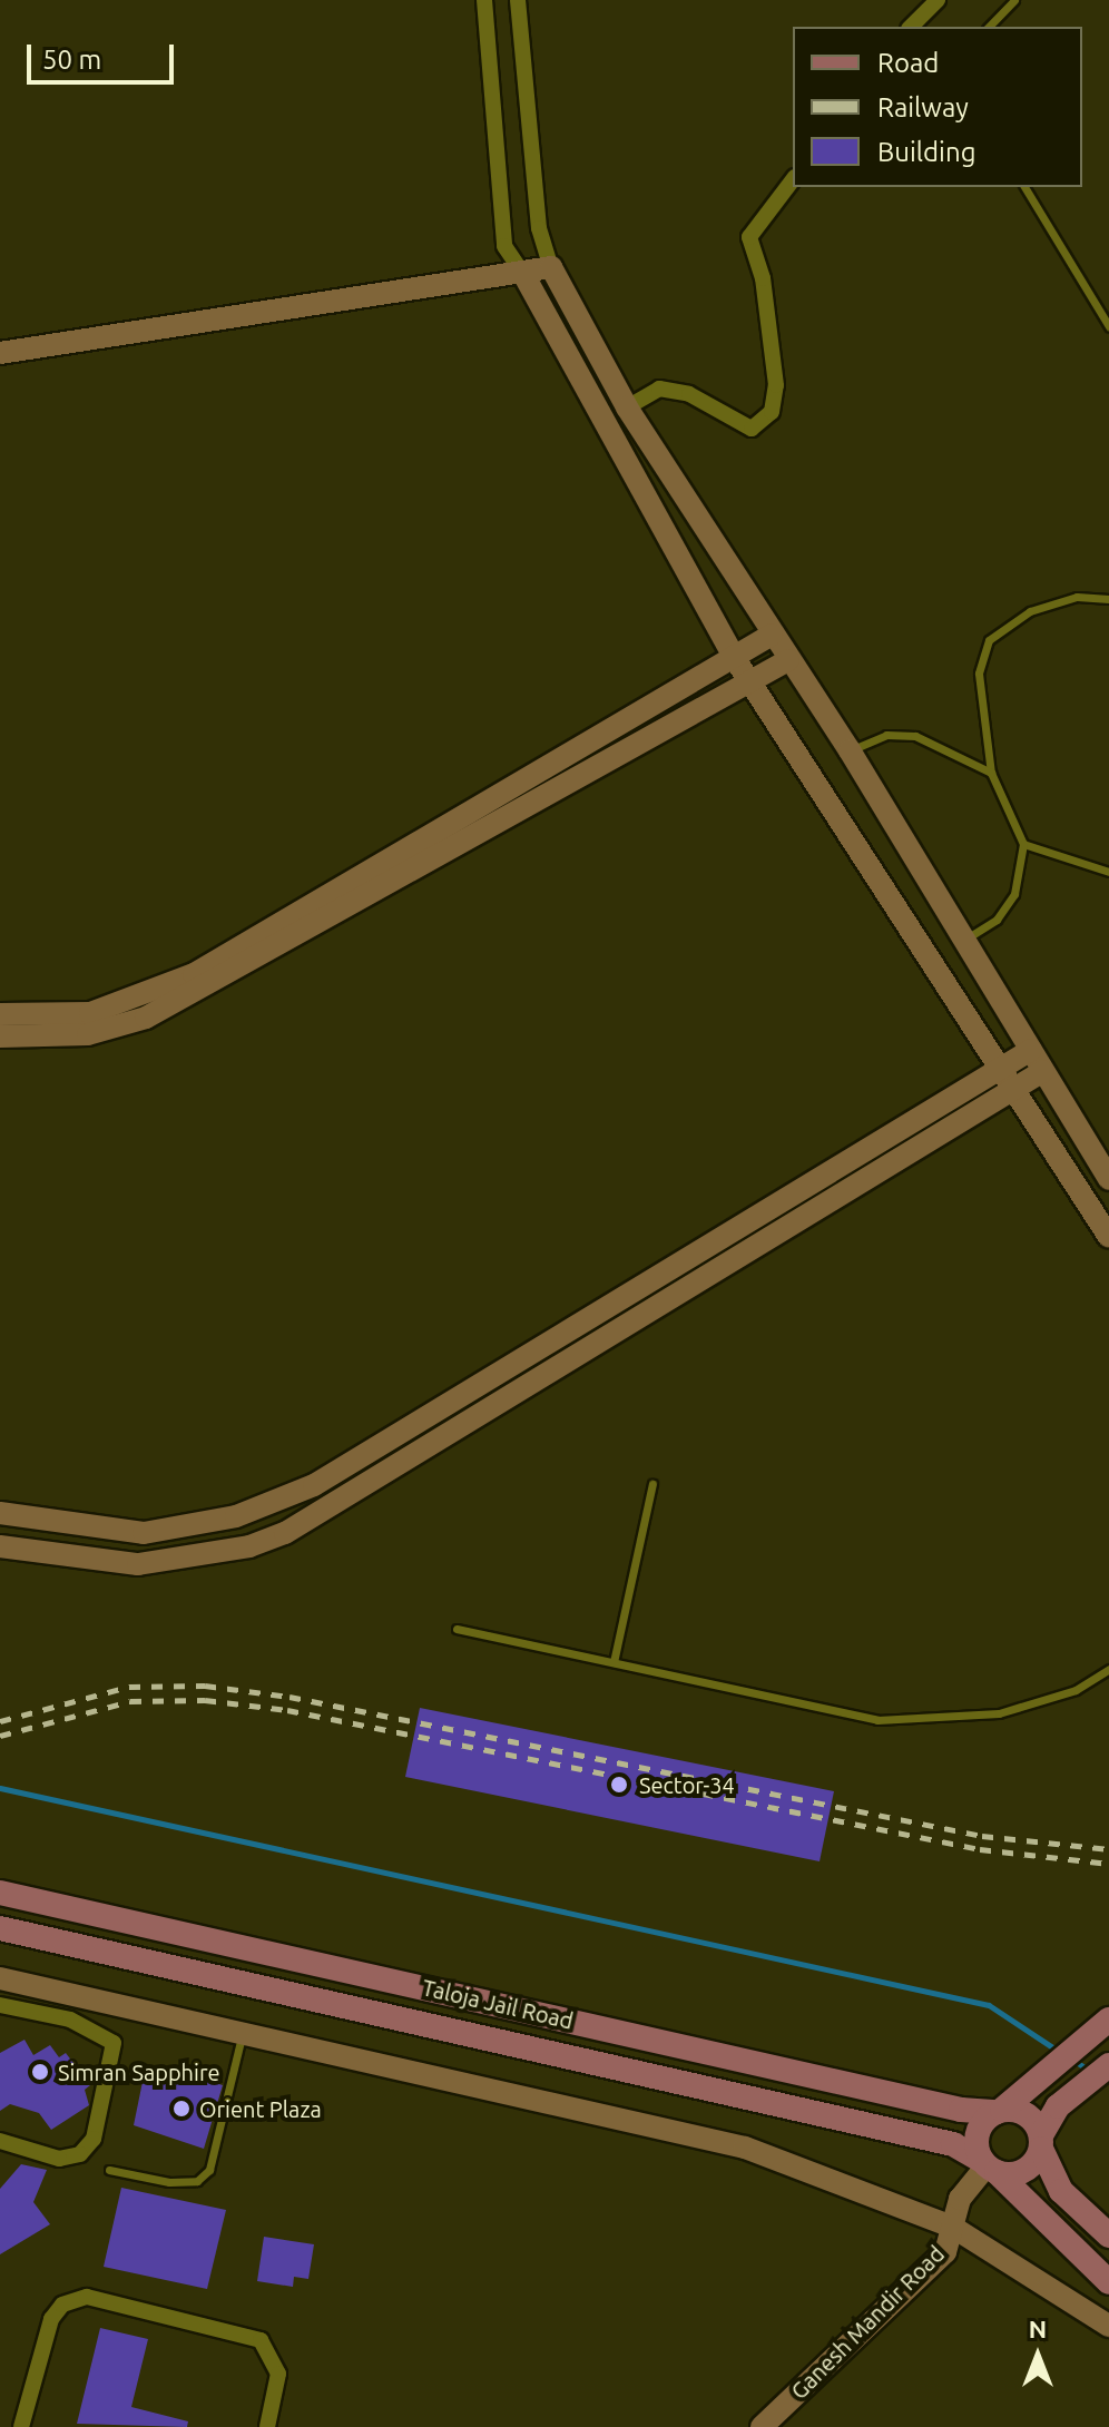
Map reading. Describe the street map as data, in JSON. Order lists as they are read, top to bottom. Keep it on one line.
{"streets":{"main road":["Taloja Jail Road"],"street":["Ganesh Mandir Road"]},"crossings":[["Taloja Jail Road","Ganesh Mandir Road"]],"places":["Sector-34","Simran Sapphire","Orient Plaza"],"legend":["Road","Railway","Building"],"scale_bar":"50 m","north":"top"}
